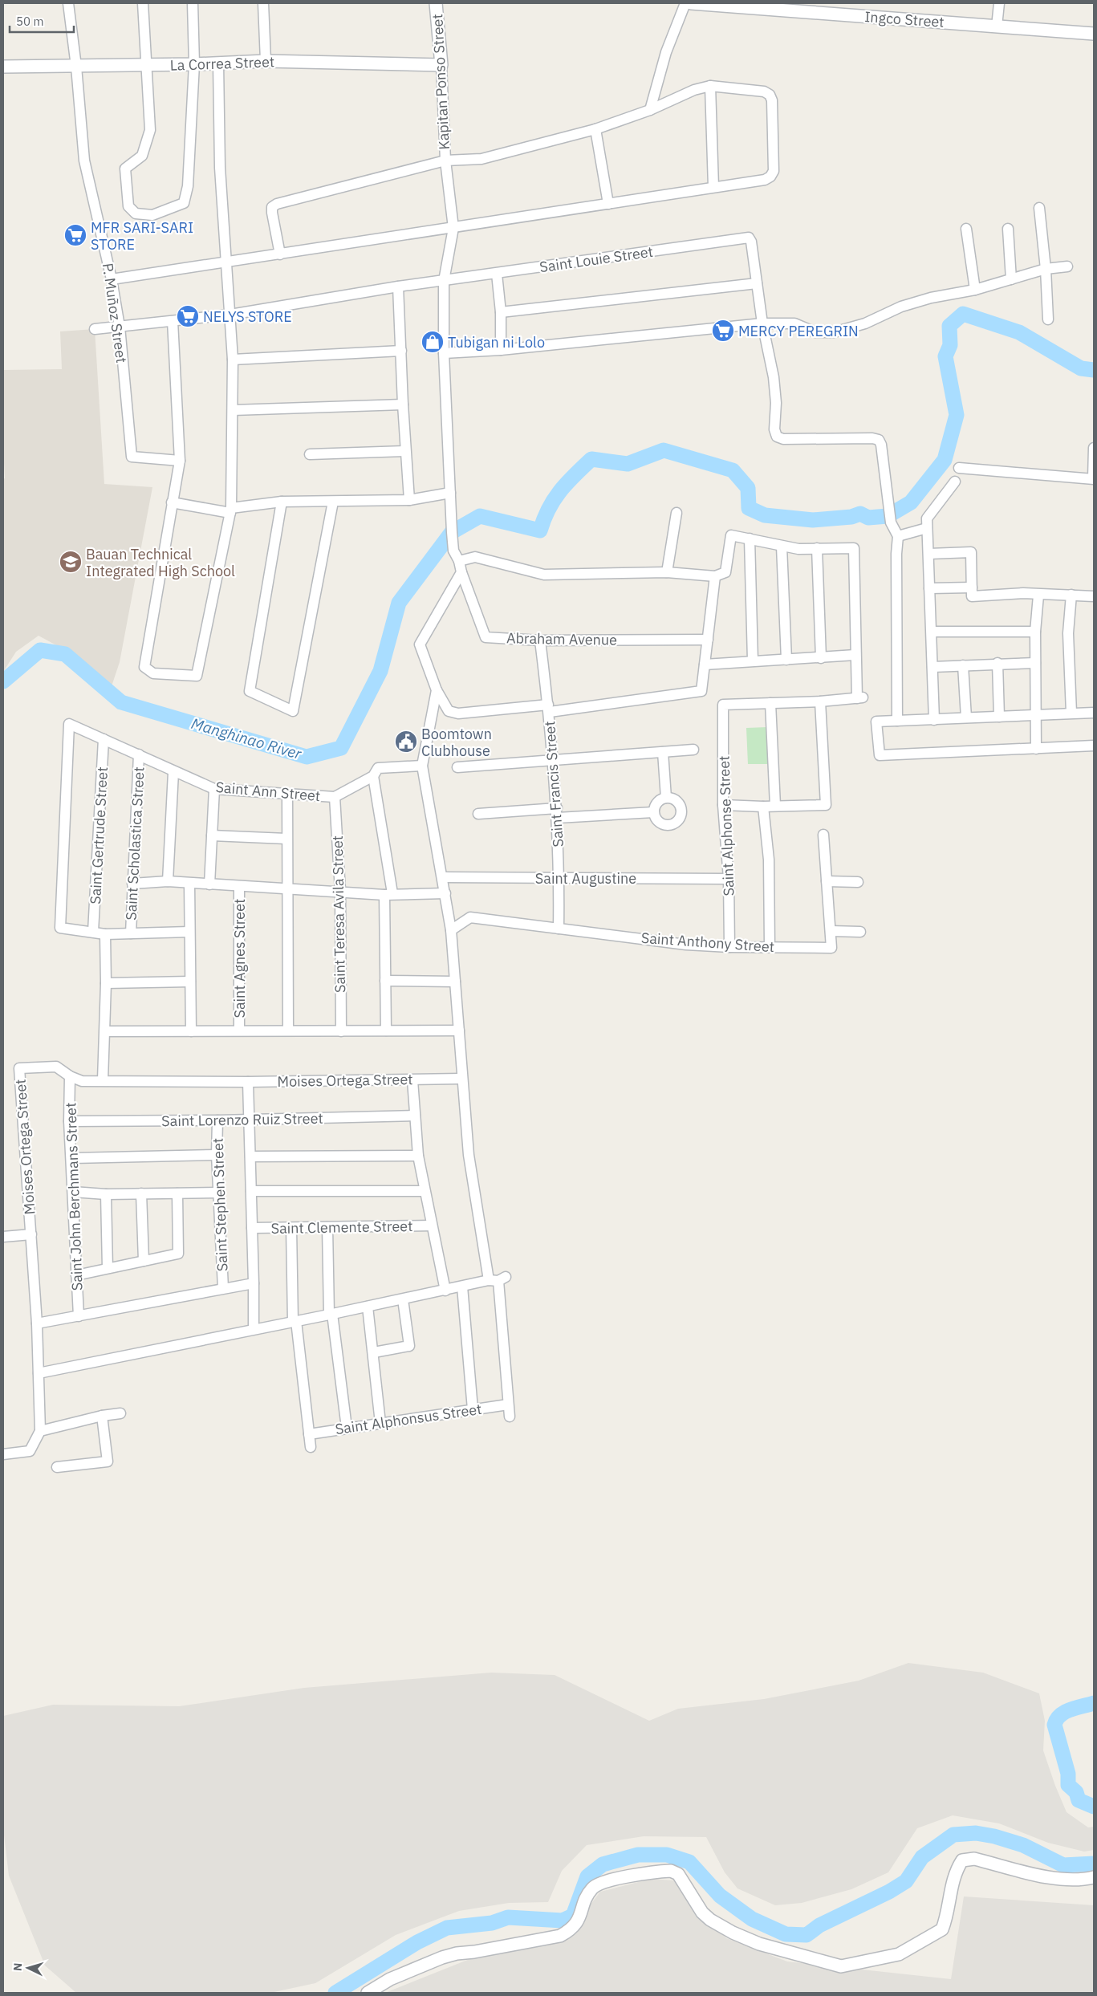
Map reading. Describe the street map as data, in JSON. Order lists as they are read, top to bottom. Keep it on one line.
{"streets":{"street":["Ingco Street","La Correa Street","Kapitan Ponso Street","Saint Louie Street","P. Muñoz Street","Abraham Avenue","Saint Francis Street","Saint Ann Street","Saint Alphonse Street","Saint Gertrude Street","Saint Scholastica Street","Saint Augustine","Saint Teresa Avila Street","Saint Anthony Street","Saint Agnes Street","Moises Ortega Street","Saint Lorenzo Ruiz Street","Saint John Berchmans Street","Saint Stephen Street","Saint Clemente Street","Saint Alphonsus Street"]},"crossings":[["La Correa Street","Kapitan Ponso Street"],["La Correa Street","P. Muñoz Street"],["Kapitan Ponso Street","Saint Louie Street"],["Kapitan Ponso Street","Abraham Avenue"],["Saint Louie Street","P. Muñoz Street"],["Abraham Avenue","Saint Francis Street"],["Saint Francis Street","Saint Augustine"],["Saint Francis Street","Saint Anthony Street"],["Saint Ann Street","Saint Gertrude Street"],["Saint Ann Street","Saint Scholastica Street"],["Saint Ann Street","Saint Teresa Avila Street"],["Saint Alphonse Street","Saint Augustine"],["Saint Alphonse Street","Saint Anthony Street"],["Moises Ortega Street","Saint John Berchmans Street"],["Saint Lorenzo Ruiz Street","Saint John Berchmans Street"],["Saint Lorenzo Ruiz Street","Saint Stephen Street"]],"water":["Manghinao River"],"places":{"supermarket":["MFR SARI-SARI STORE","NELYS STORE","MERCY PEREGRIN"],"shop":["Tubigan ni Lolo"],"school or university":["Bauan Technical Integrated High School"],"public building":["Boomtown Clubhouse"]},"scale_bar":"50 m","north":"left"}
